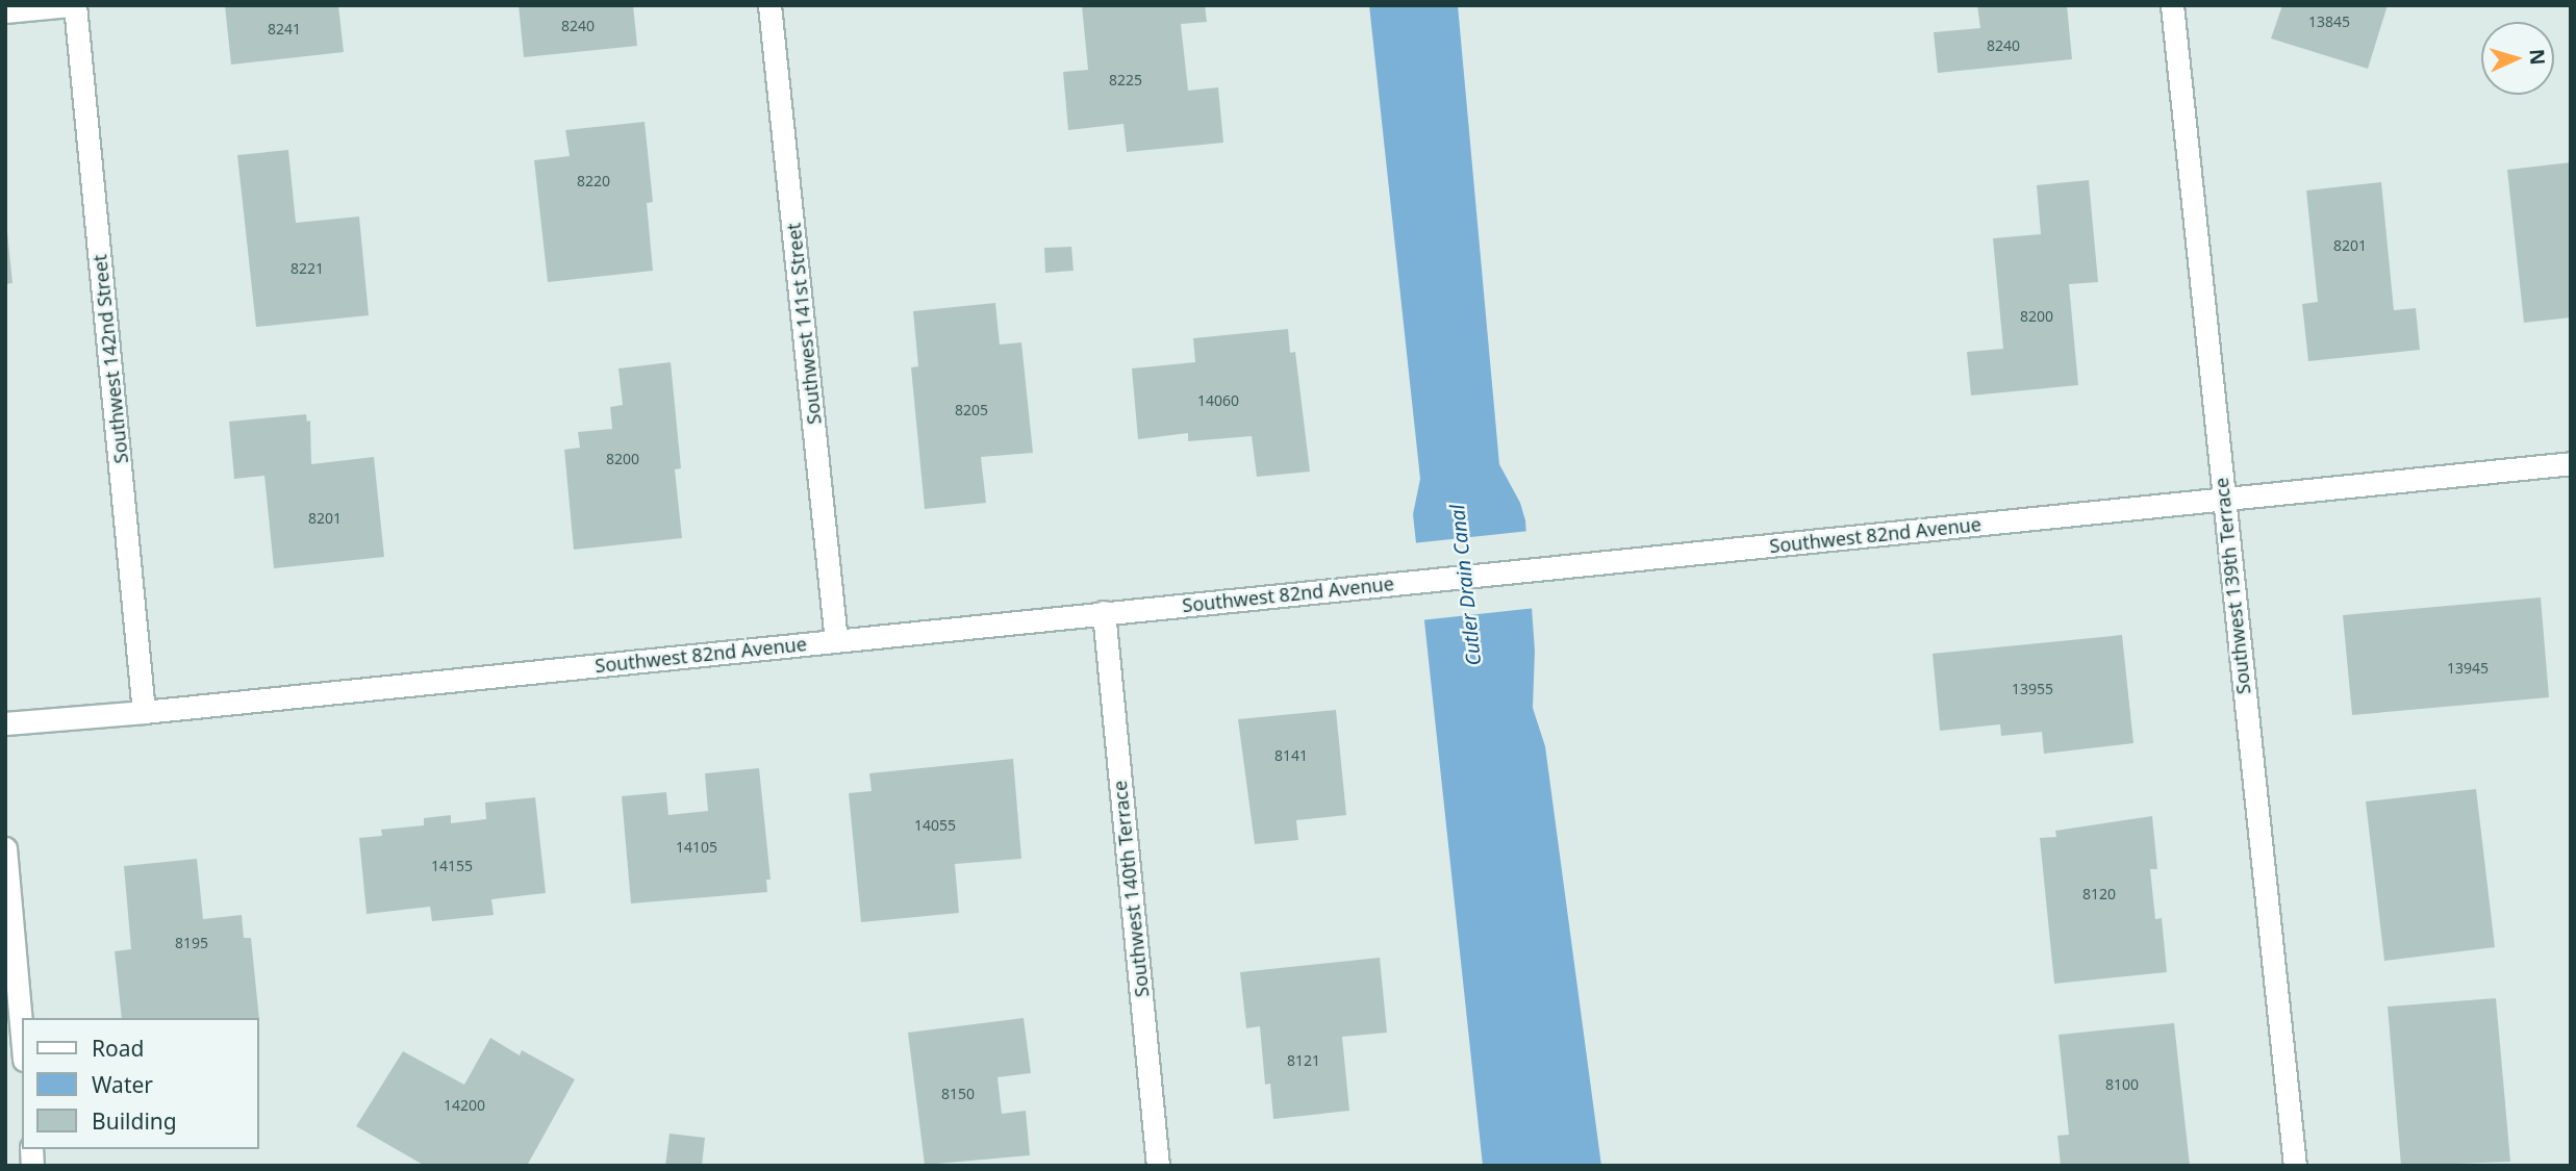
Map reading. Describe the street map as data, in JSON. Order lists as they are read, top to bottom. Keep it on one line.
{"streets":{"street":["Southwest 141st Street","Southwest 142nd Street","Southwest 82nd Avenue","Southwest 139th Terrace","Southwest 140th Terrace"]},"crossings":[["Southwest 141st Street","Southwest 82nd Avenue"],["Southwest 142nd Street","Southwest 82nd Avenue"],["Southwest 82nd Avenue","Southwest 139th Terrace"],["Southwest 82nd Avenue","Southwest 140th Terrace"]],"water":["Cutler Drain Canal"],"house_numbers":["13845","8240","8241","8240","8225","8220","8201","8221","8200","14060","8205","8200","8201","13945","13955","8141","14055","14105","14155","8120","8195","8121","8100","8150","14200"],"legend":["Road","Water","Building"],"north":"right"}
